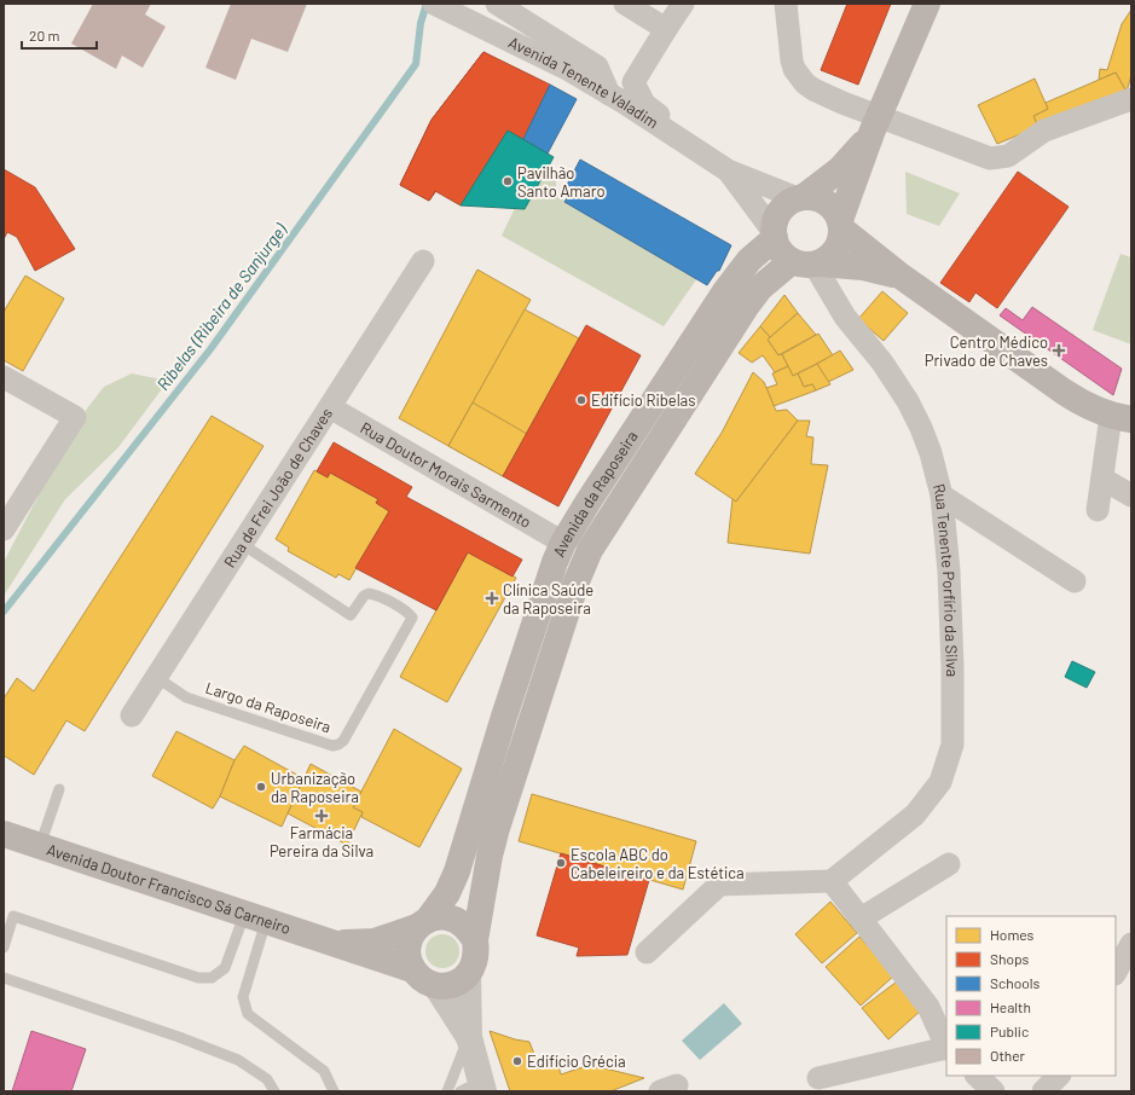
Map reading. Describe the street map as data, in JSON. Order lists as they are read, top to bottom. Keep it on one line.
{"streets":{"main road":["Avenida da Raposeira","Avenida Doutor Francisco Sá Carneiro"],"street":["Avenida Tenente Valadim","Rua Doutor Morais Sarmento","Rua de Frei João de Chaves","Rua Tenente Porfírio da Silva"],"lane":["Largo da Raposeira"]},"crossings":[["Avenida Tenente Valadim","Avenida da Raposeira"],["Avenida Tenente Valadim","Rua Tenente Porfírio da Silva"],["Rua Doutor Morais Sarmento","Rua de Frei João de Chaves"],["Rua Doutor Morais Sarmento","Avenida da Raposeira"],["Rua de Frei João de Chaves","Largo da Raposeira"],["Avenida da Raposeira","Rua Tenente Porfírio da Silva"],["Avenida da Raposeira","Avenida Doutor Francisco Sá Carneiro"]],"water":["Ribelas (Ribeira de Sanjurge)"],"places":{"other":["Pavilhão Santo Amaro","Edifício Ribelas","Urbanização da Raposeira","Escola ABC do Cabeleireiro e da Estética","Edifício Grécia"],"health":["Centro Médico Privado de Chaves","Clínica Saúde da Raposeira","Farmácia Pereira da Silva"]},"legend":["Homes","Shops","Schools","Health","Public","Other"],"scale_bar":"20 m"}
